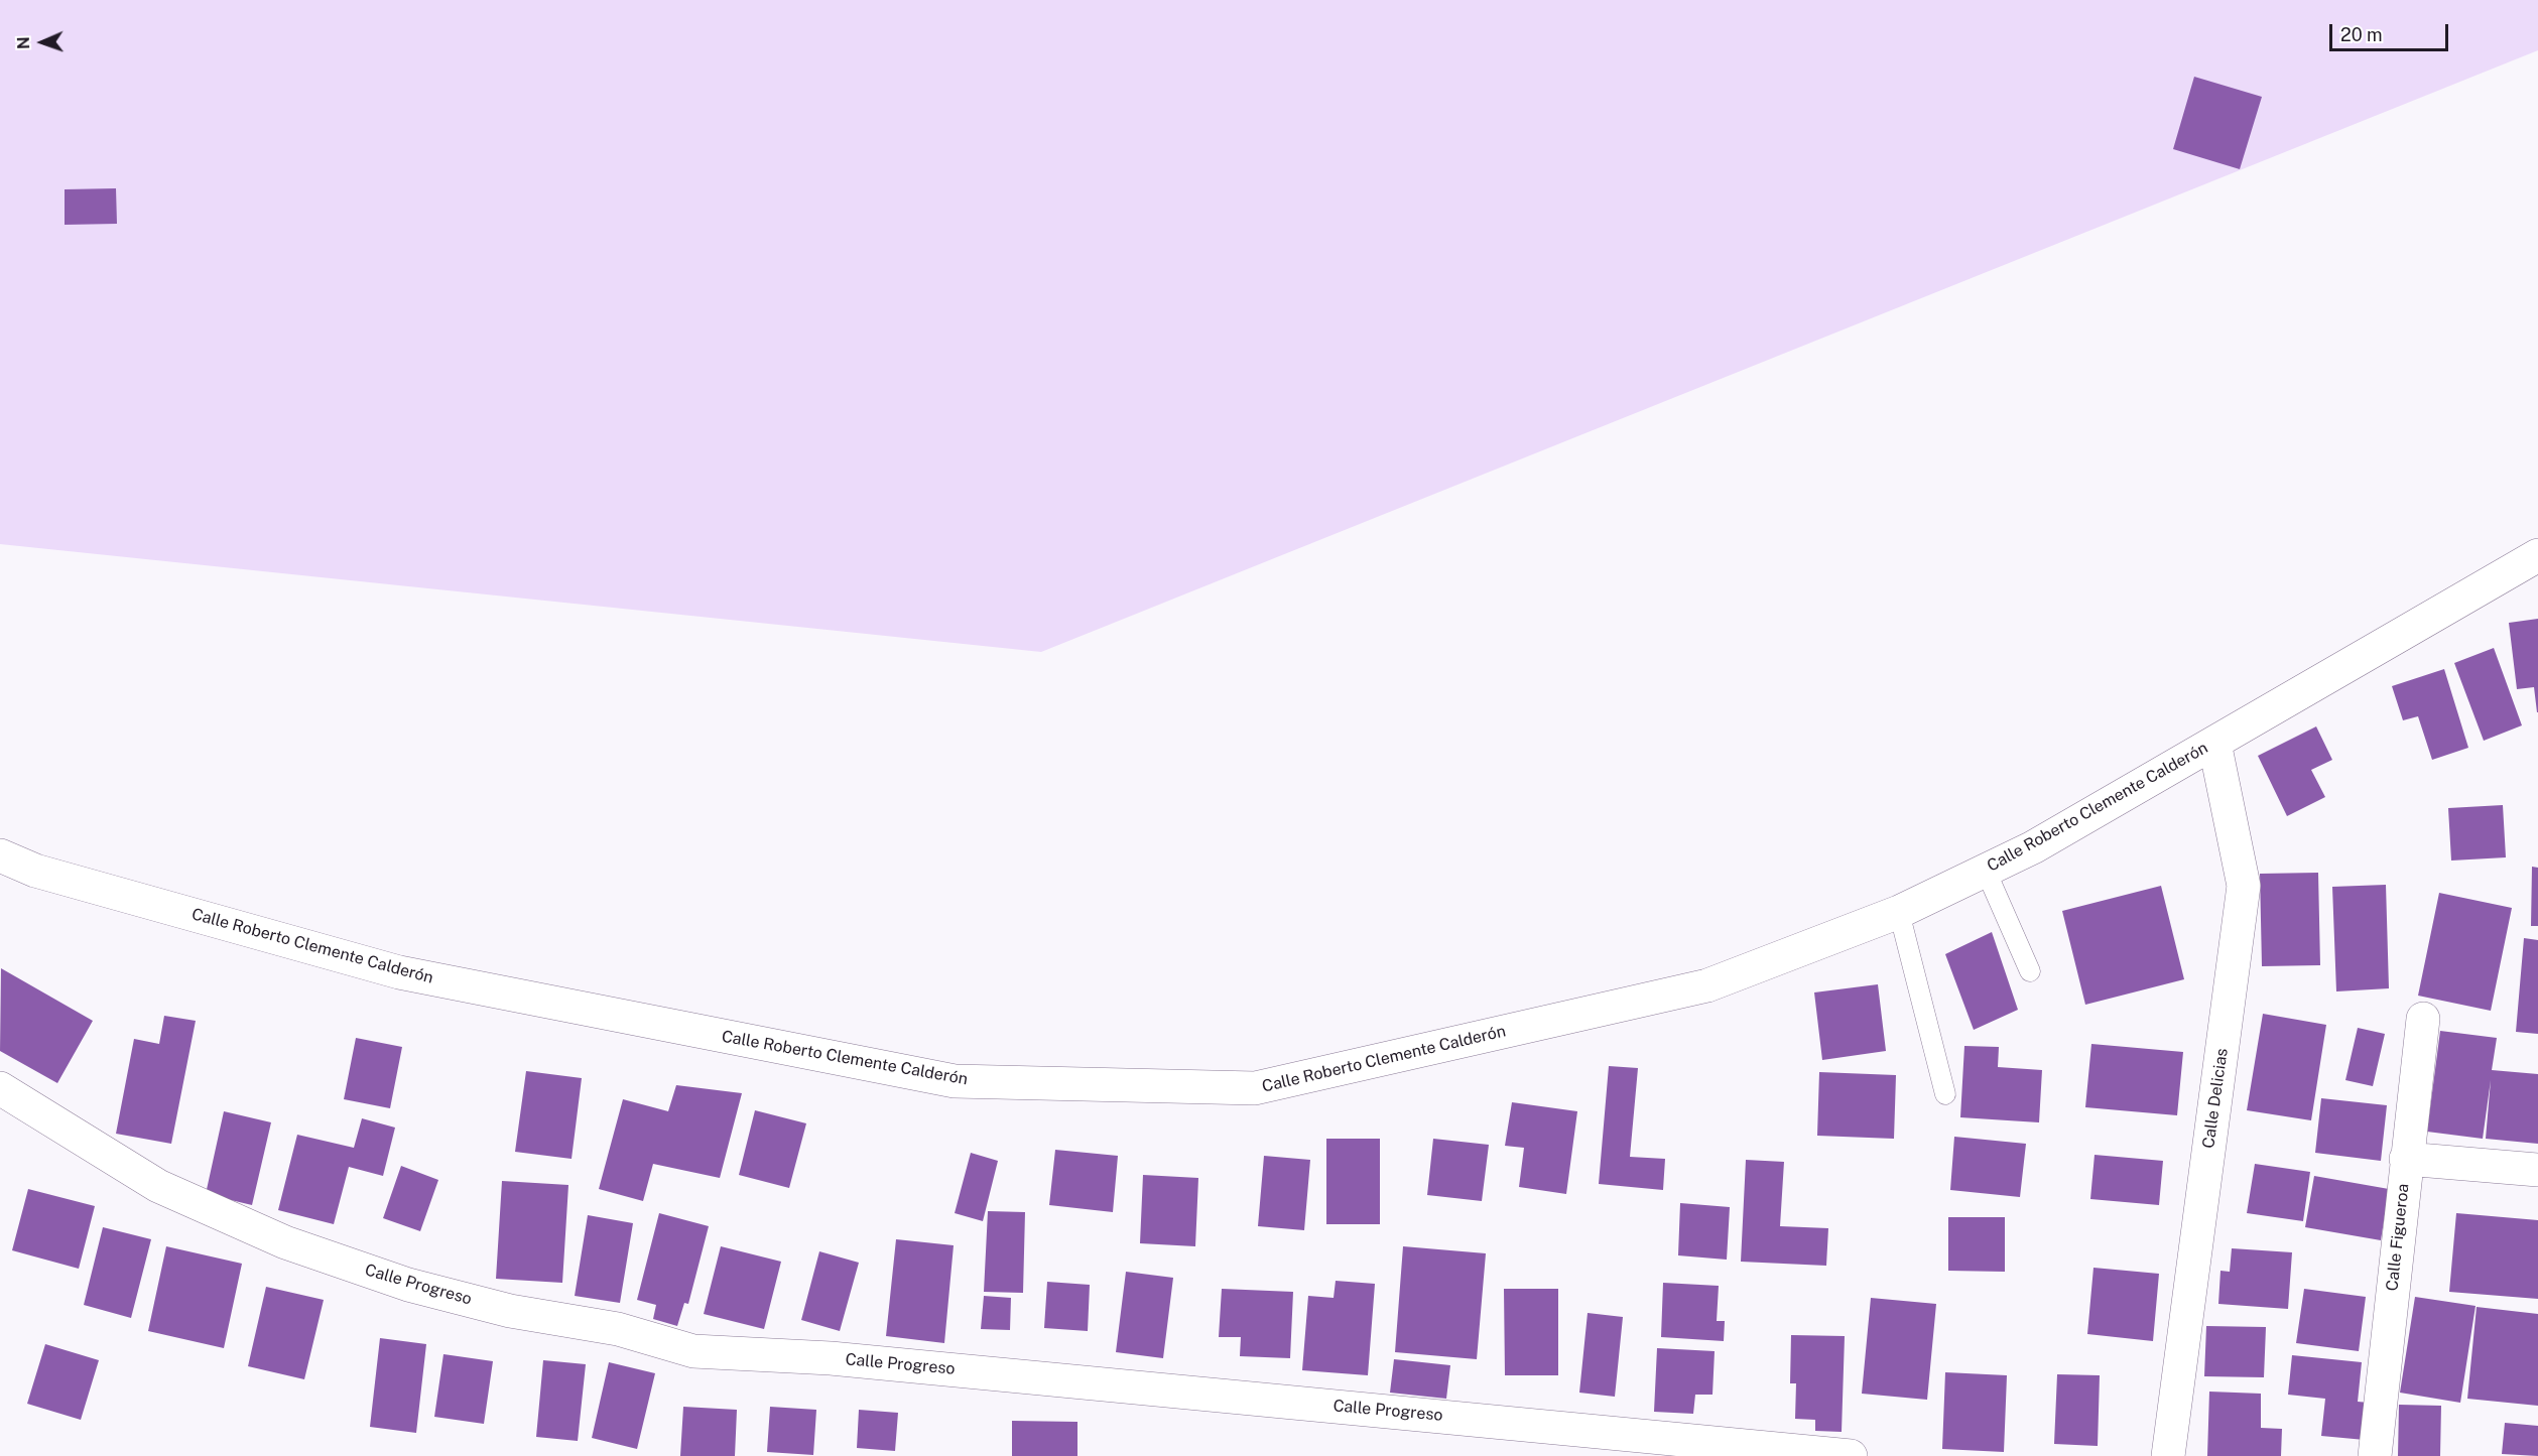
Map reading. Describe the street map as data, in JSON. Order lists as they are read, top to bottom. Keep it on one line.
{"streets":{"street":["Calle Roberto Clemente Calderón","Calle Delicias","Calle Figueroa","Calle Progreso"]},"crossings":[["Calle Roberto Clemente Calderón","Calle Delicias"]],"scale_bar":"20 m","north":"left"}
